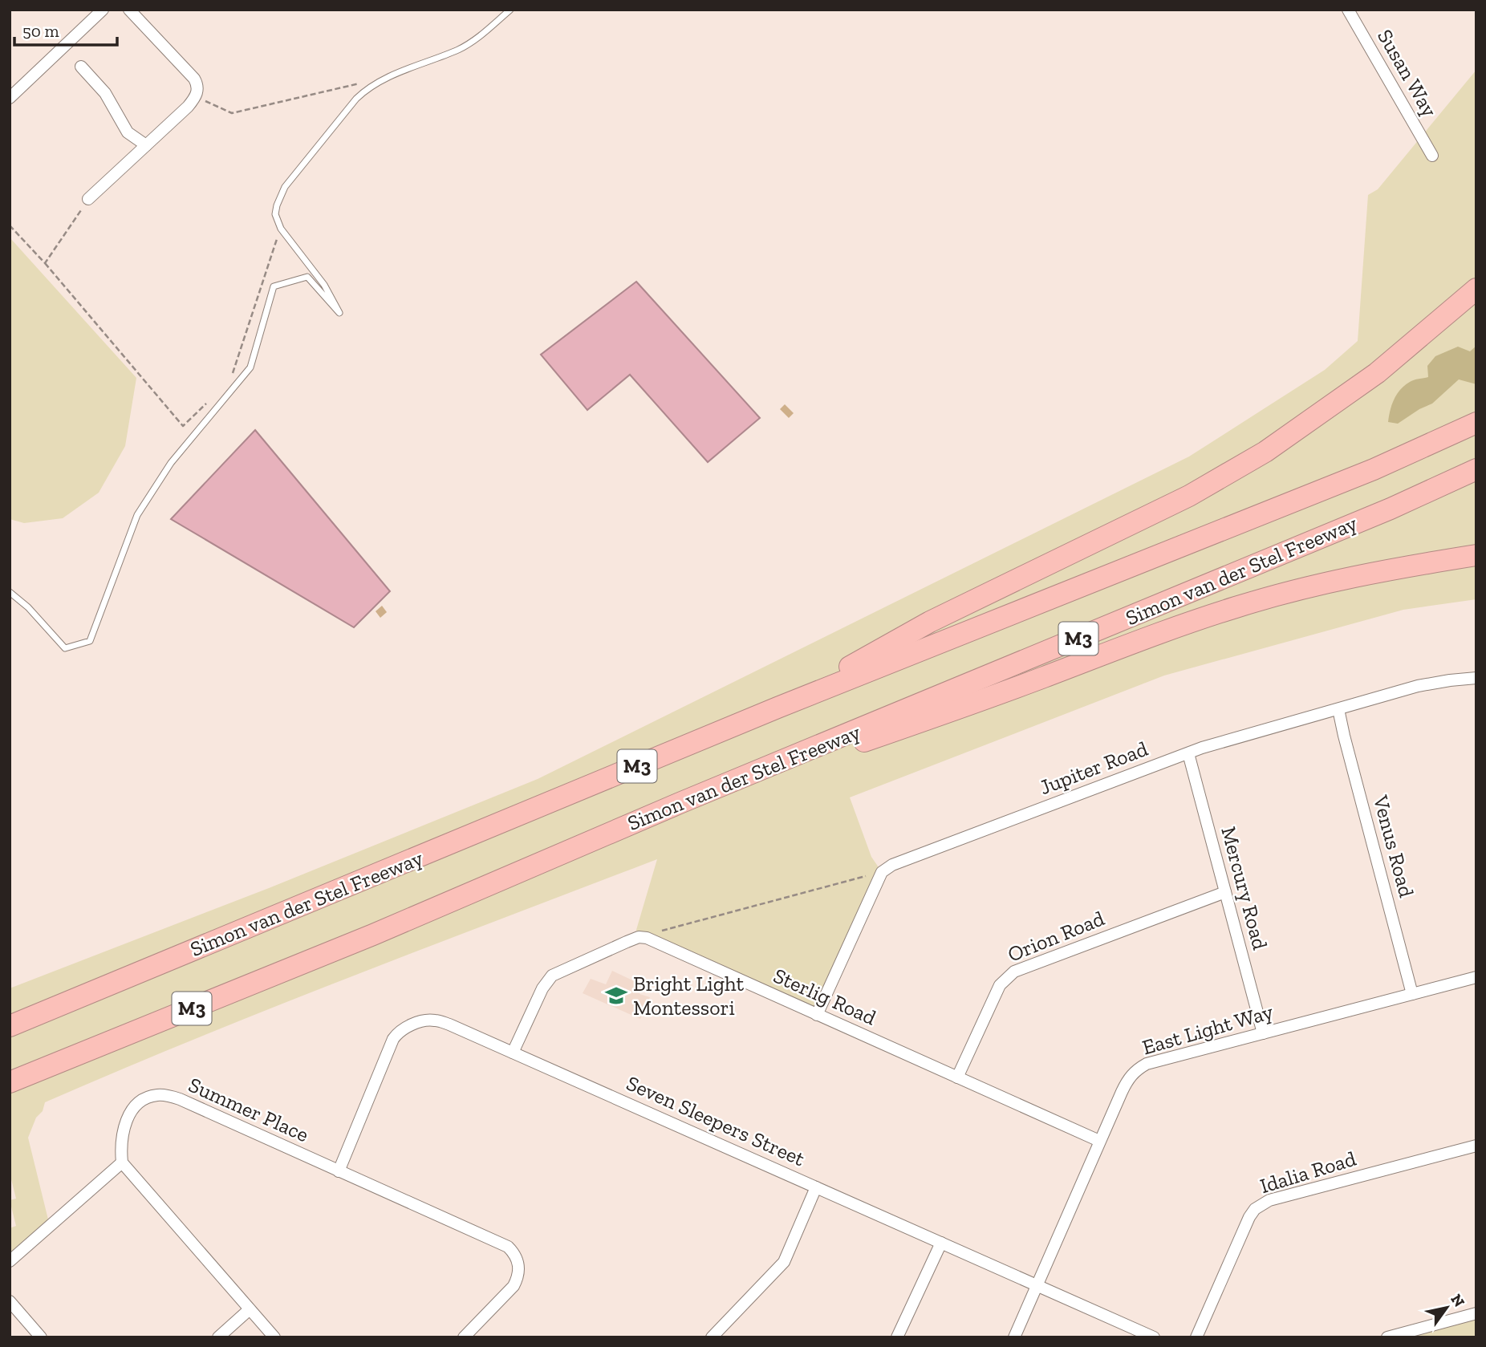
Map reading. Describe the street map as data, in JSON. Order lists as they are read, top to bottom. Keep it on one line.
{"streets":{"highway":["Simon van der Stel Freeway","M3"],"street":["Susan Way","Jupiter Road","Venus Road","Mercury Road","Orion Road","Sterlig Road","East Light Way","Summer Place","Seven Sleepers Street","Idalia Road"]},"crossings":[["Jupiter Road","Venus Road"],["Jupiter Road","Mercury Road"],["Venus Road","East Light Way"],["Mercury Road","Orion Road"],["Mercury Road","East Light Way"],["Orion Road","Sterlig Road"],["Sterlig Road","East Light Way"],["East Light Way","Seven Sleepers Street"],["Summer Place","Seven Sleepers Street"]],"places":{"school or university":["Bright Light Montessori"]},"scale_bar":"50 m","north":"top right"}
